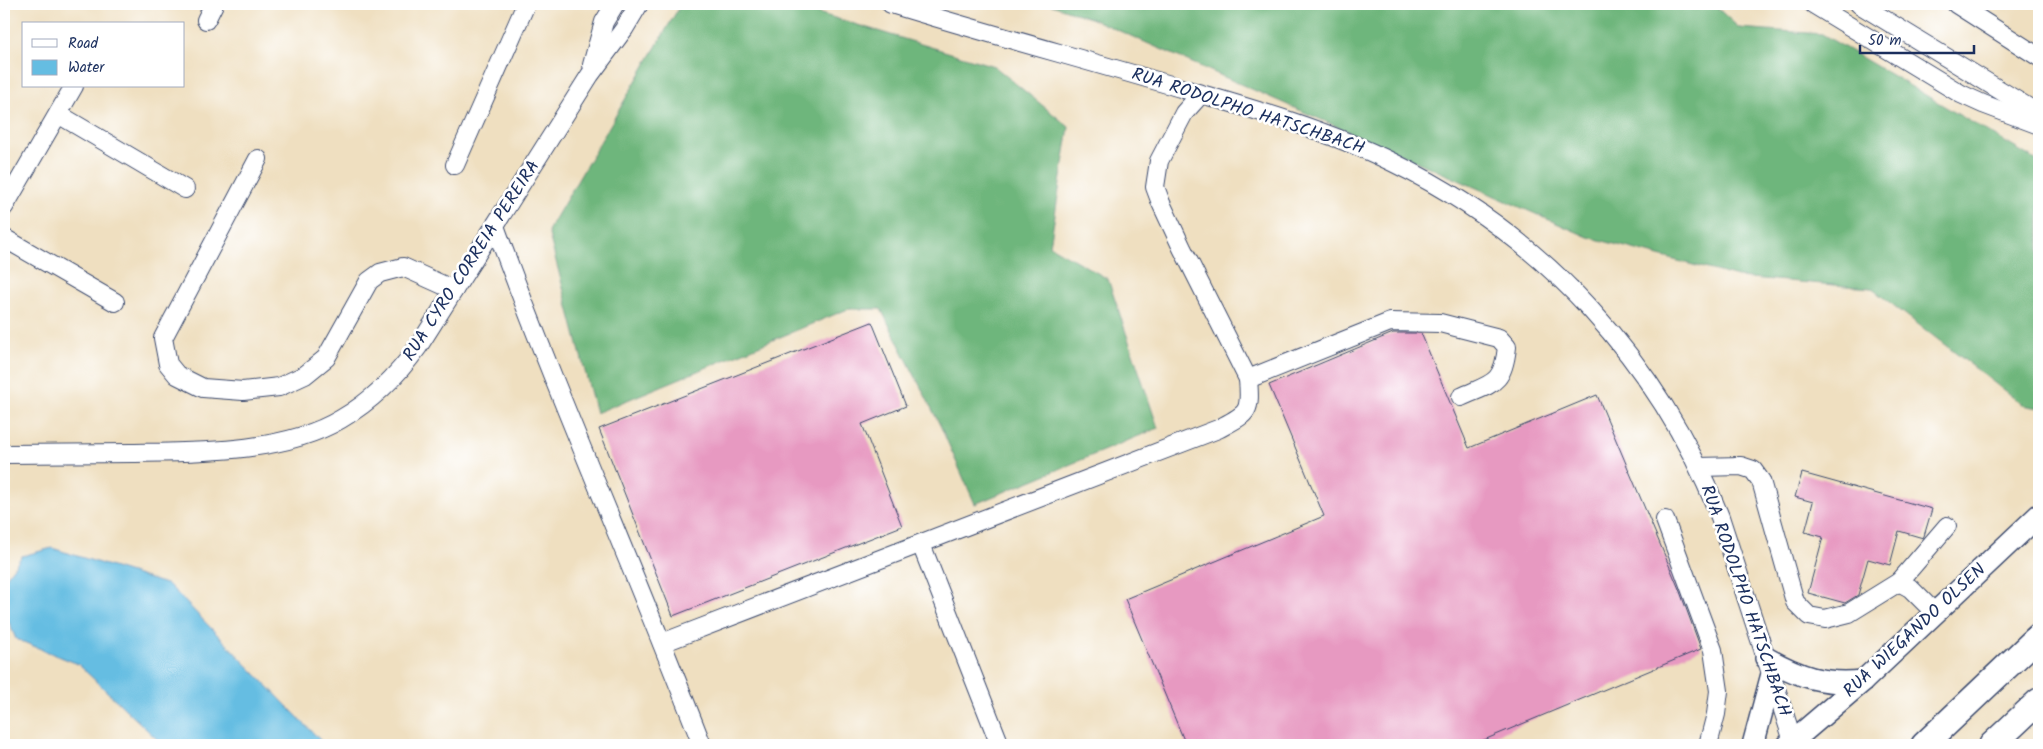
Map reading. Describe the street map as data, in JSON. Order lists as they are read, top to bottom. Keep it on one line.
{"streets":{"main road":["RUA WIEGANDO OLSEN"],"street":["RUA RODOLPHO HATSCHBACH","RUA CYRO CORREIA PEREIRA"]},"crossings":[["RUA RODOLPHO HATSCHBACH","RUA WIEGANDO OLSEN"]],"legend":["Road","Water"],"scale_bar":"50 m"}
